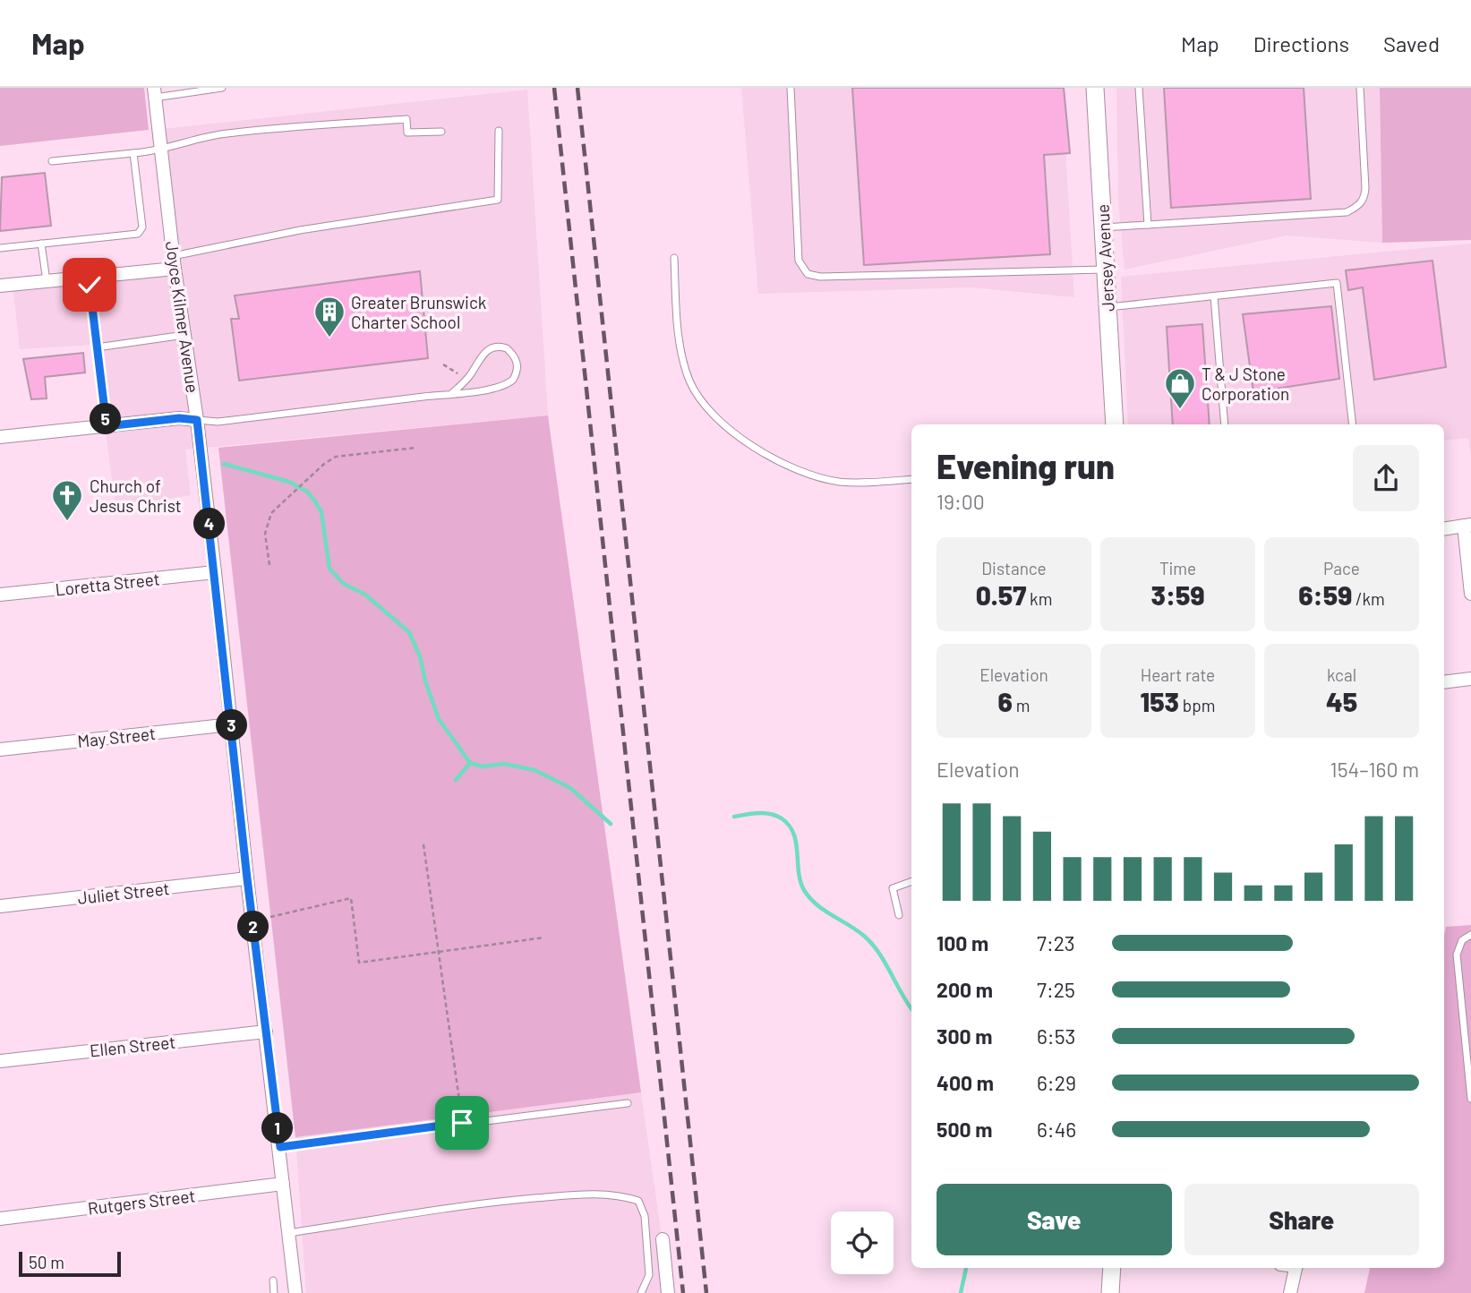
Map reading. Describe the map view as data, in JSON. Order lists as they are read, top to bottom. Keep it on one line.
{"streets":{"street":["Jersey Avenue","Joyce Kilmer Avenue","Loretta Street","May Street","Juliet Street","Ellen Street","Rutgers Street"]},"crossings":[["Joyce Kilmer Avenue","Loretta Street"],["Joyce Kilmer Avenue","May Street"],["Joyce Kilmer Avenue","Juliet Street"],["Joyce Kilmer Avenue","Ellen Street"],["Joyce Kilmer Avenue","Rutgers Street"]],"places":{"building":["Greater Brunswick Charter School"],"shop":["T & J Stone Corporation"],"church":["Church of Jesus Christ"]},"scale_bar":"50 m","page":{"header":"Map","nav":["Map","Directions","Saved"],"pins":["5","4","3","2","1"],"heading":["Evening run","19:00"],"stats":[["Distance","0.57 km"],["Time","3:59"],["Pace","6:59 /km"],["Elevation","6 m"],["Heart rate","153 bpm"],["kcal","45"]],"chart":["Elevation","154–160 m"],"list":[{"name":"100 m","note":"7:23"},{"name":"200 m","note":"7:25"},{"name":"300 m","note":"6:53"},{"name":"400 m","note":"6:29"},{"name":"500 m","note":"6:46"}],"buttons":["Save","Share"],"scale":"50 m"}}
